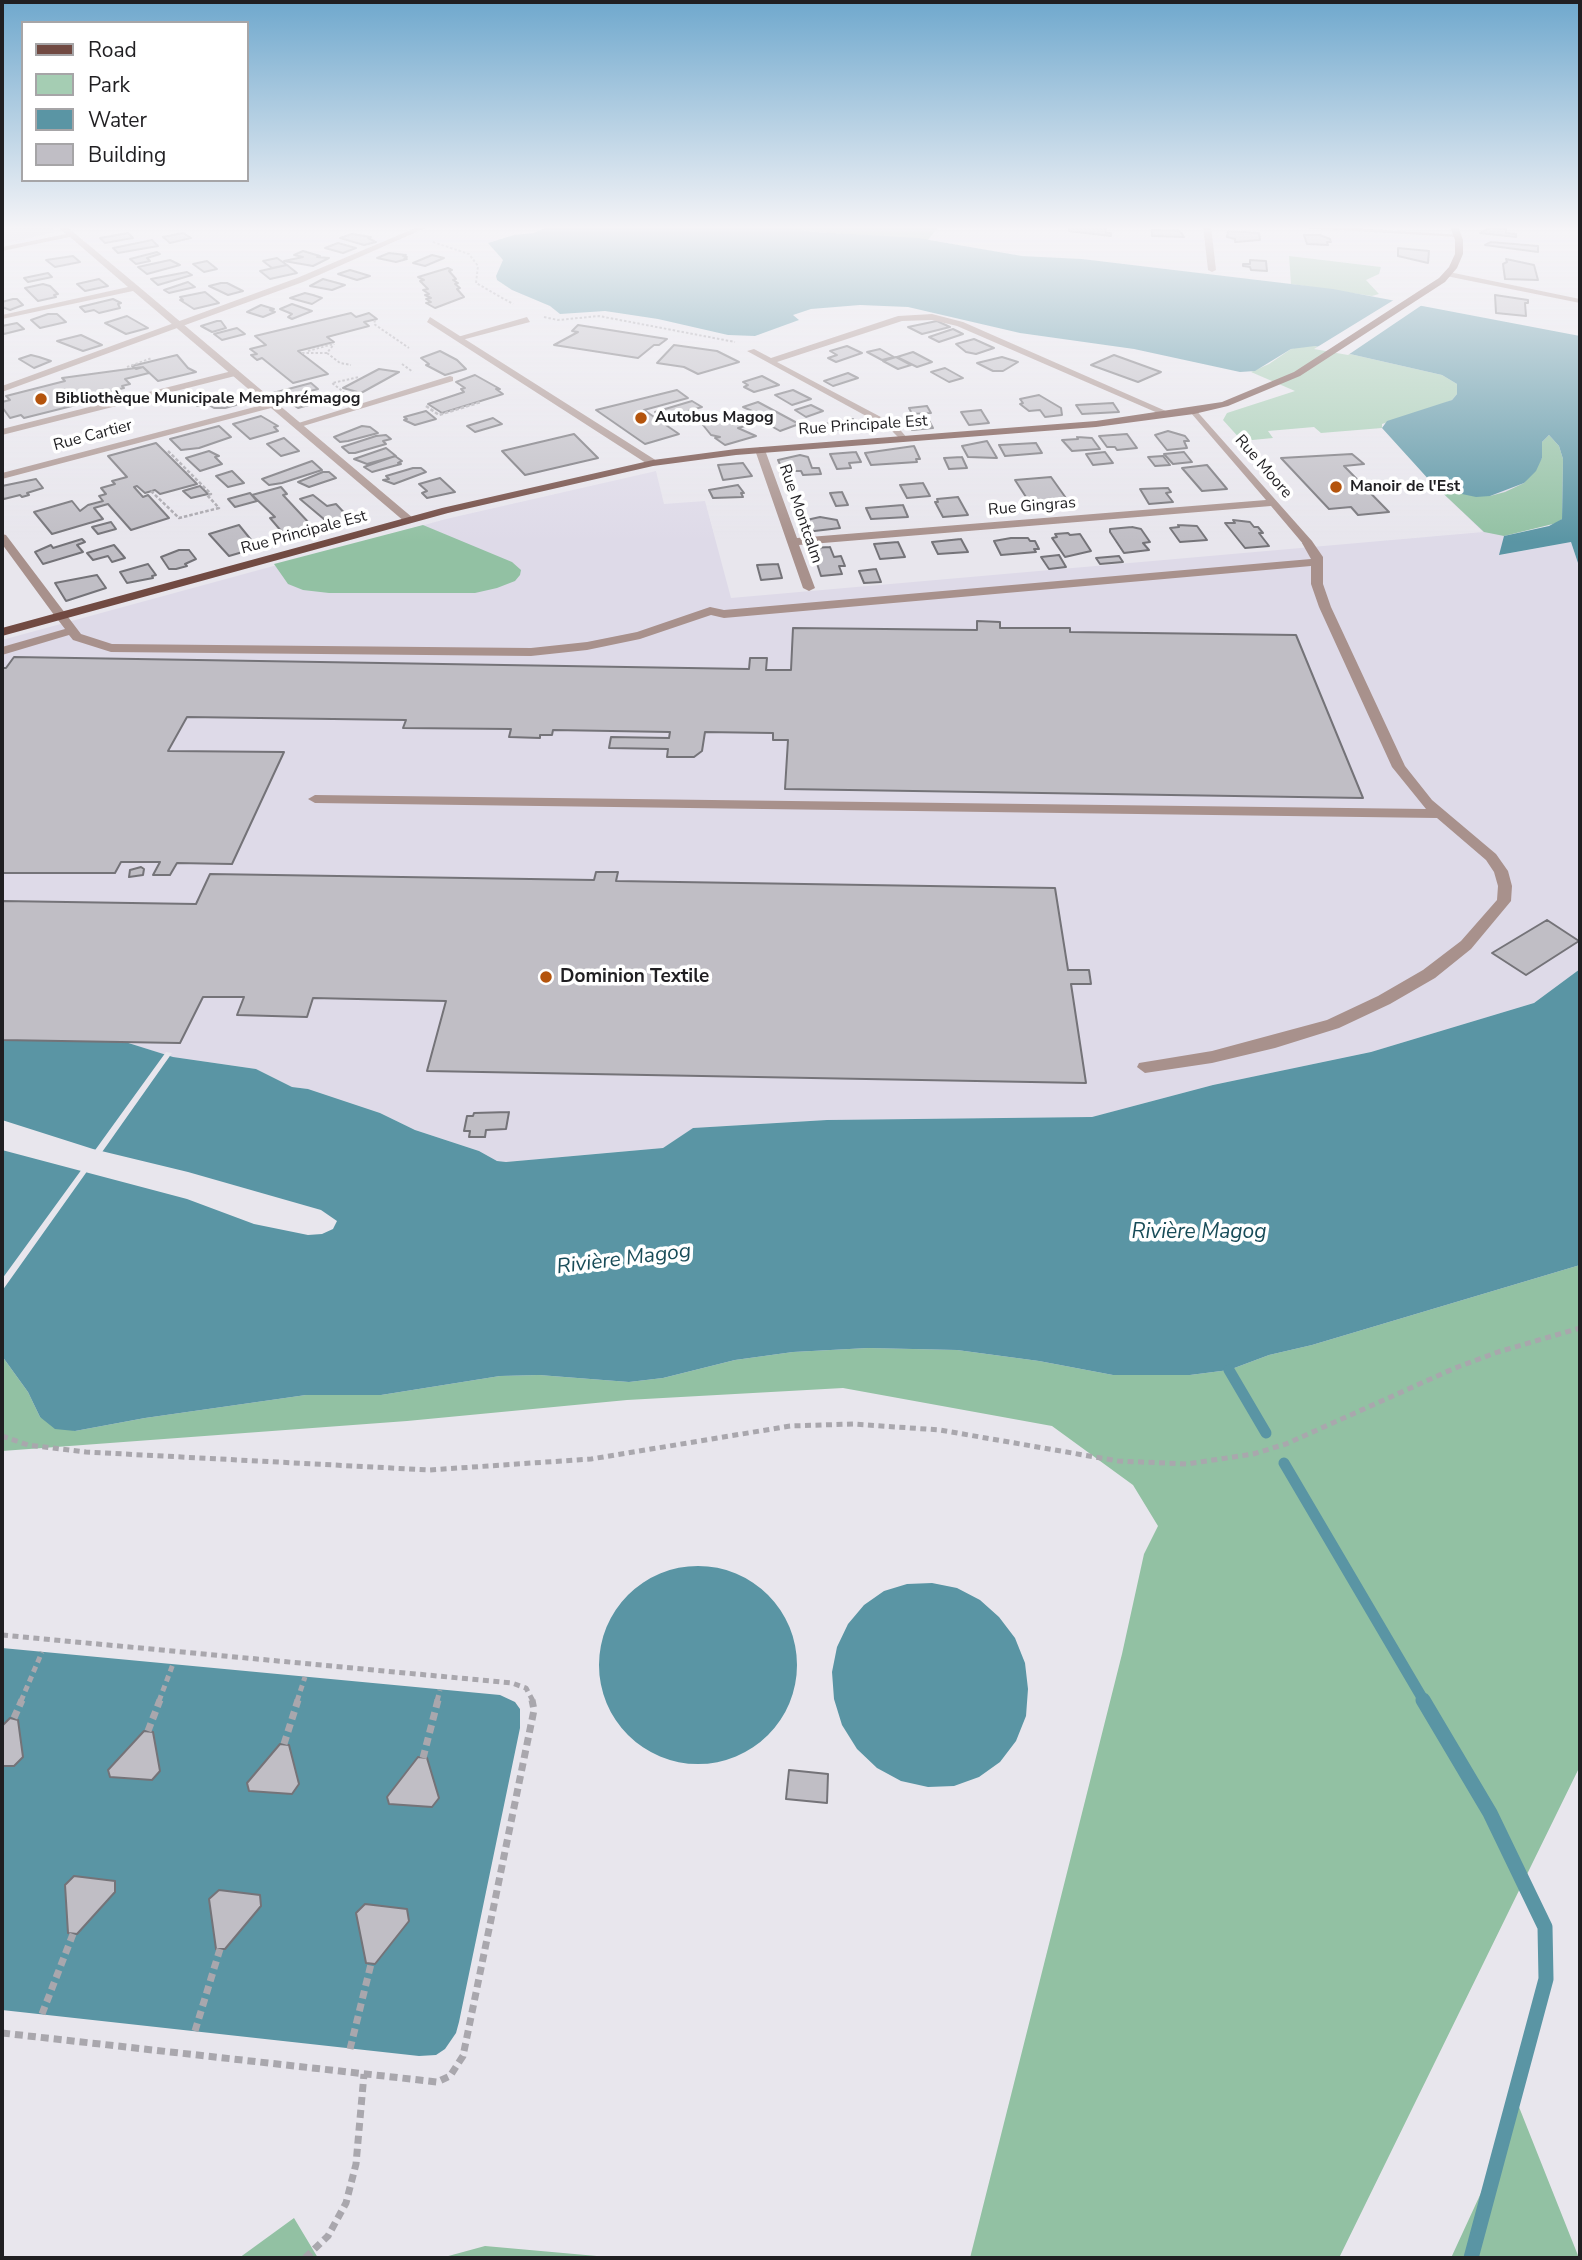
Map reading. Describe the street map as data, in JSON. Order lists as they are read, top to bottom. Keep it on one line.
{"streets":{"main road":["Rue Principale Est"],"street":["Rue Cartier","Rue Moore","Rue Gingras","Rue Montcalm"]},"crossings":[["Rue Principale Est","Rue Moore"],["Rue Principale Est","Rue Montcalm"],["Rue Moore","Rue Gingras"],["Rue Gingras","Rue Montcalm"]],"water":["Rivière Magog"],"places":["Bibliothèque Municipale Memphrémagog","Autobus Magog","Manoir de l'Est","Dominion Textile"],"legend":["Road","Park","Water","Building"]}
